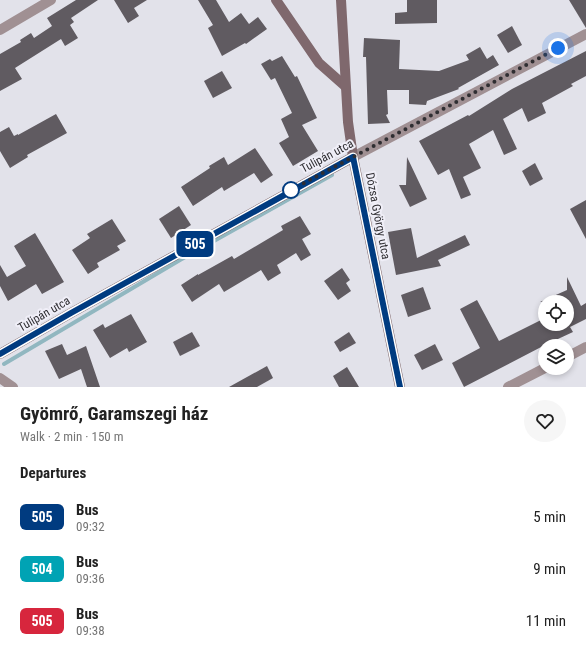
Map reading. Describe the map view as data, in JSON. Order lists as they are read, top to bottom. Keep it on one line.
{"streets":{"street":["Tulipán utca","Dózsa György utca"]},"crossings":[["Tulipán utca","Dózsa György utca"]],"lines":["bus line 505"],"page":{"on_map":"505","heading":[["Gyömrő, Garamszegi ház","Walk · 2 min · 150 m"],"Departures"],"list":[{"mark":"505","name":"Bus","note":"09:32","value":"5 min"},{"mark":"504","name":"Bus","note":"09:36","value":"9 min"},{"mark":"505","name":"Bus","note":"09:38","value":"11 min"}]}}
